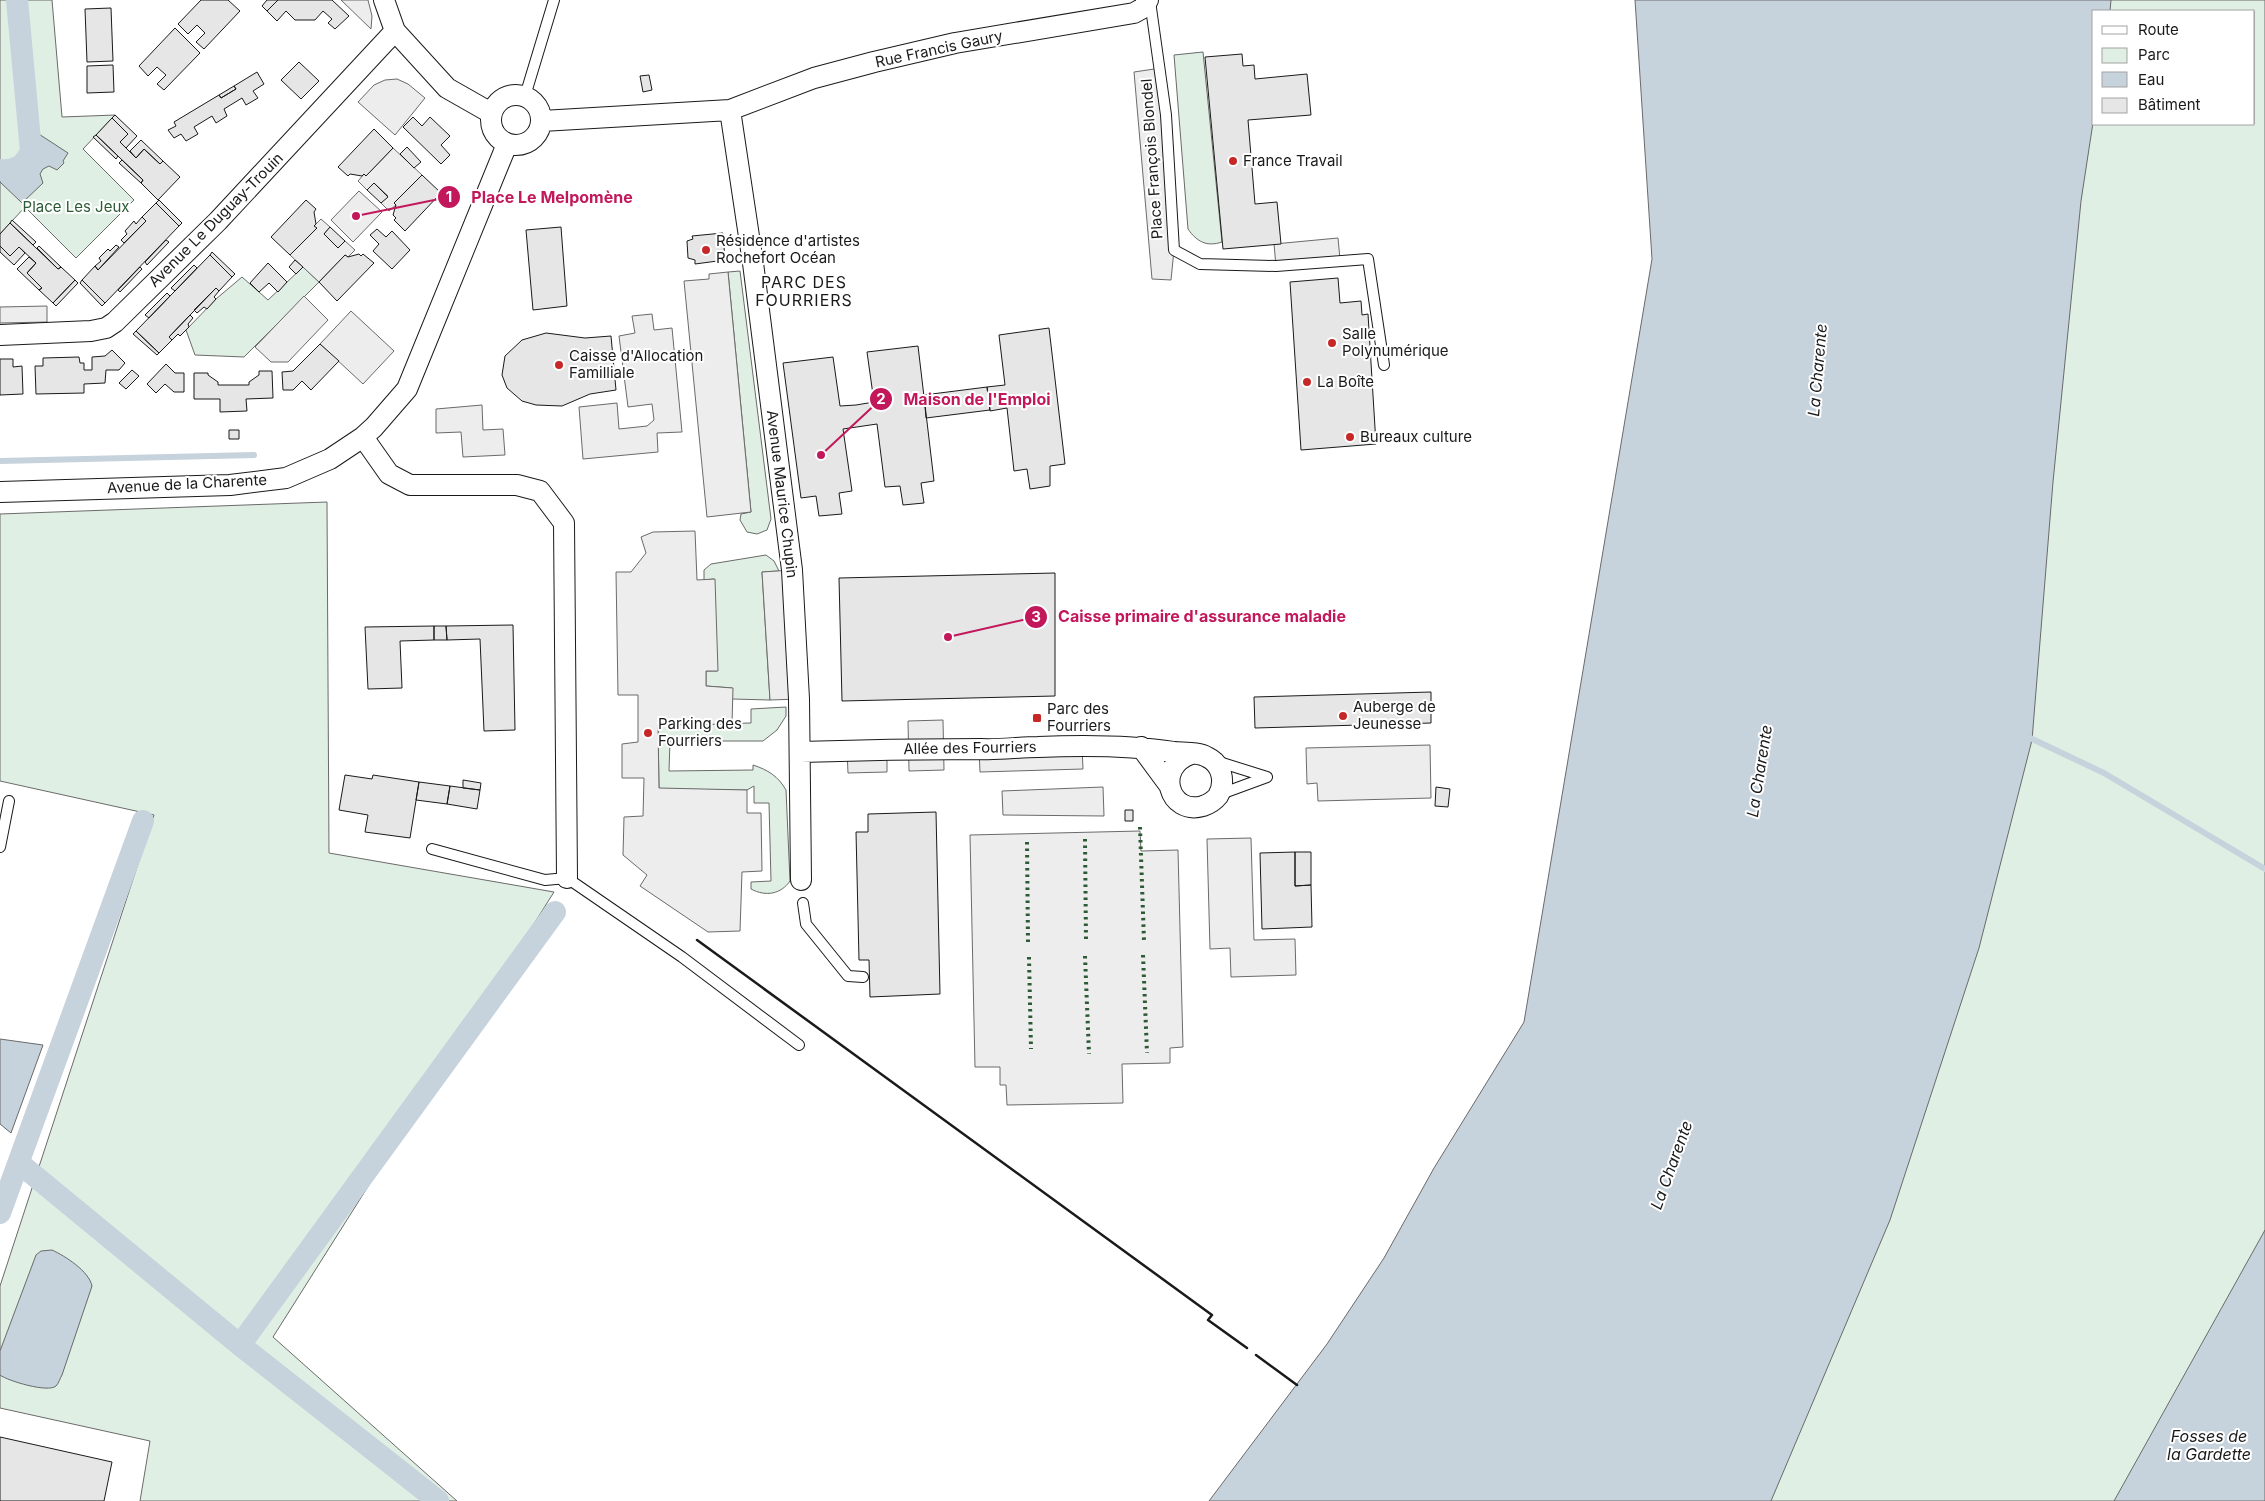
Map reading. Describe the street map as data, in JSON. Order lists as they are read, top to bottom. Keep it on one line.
{"streets":{"street":["Rue Francis Gaury","Avenue Le Duguay-Trouin","Avenue de la Charente","Avenue Maurice Chupin","Allée des Fourriers"],"lane":["Place François Blondel"]},"crossings":[["Rue Francis Gaury","Place François Blondel"],["Rue Francis Gaury","Avenue de la Charente"],["Rue Francis Gaury","Avenue Maurice Chupin"],["Avenue Maurice Chupin","Allée des Fourriers"]],"districts":["PARC DES FOURRIERS"],"water":["La Charente","Fosses de la Gardette"],"parks":["Place Les Jeux"],"places":{"other":["France Travail","Place Le Melpomène","Résidence d'artistes Rochefort Océan","Salle Polynumérique","Caisse d'Allocation Familliale","La Boîte","Bureaux culture","Maison de l'Emploi","Caisse primaire d'assurance maladie","Auberge de Jeunesse","Parking des Fourriers"],"transit":["Parc des Fourriers"]},"legend":["Route","Parc","Eau","Bâtiment"]}
